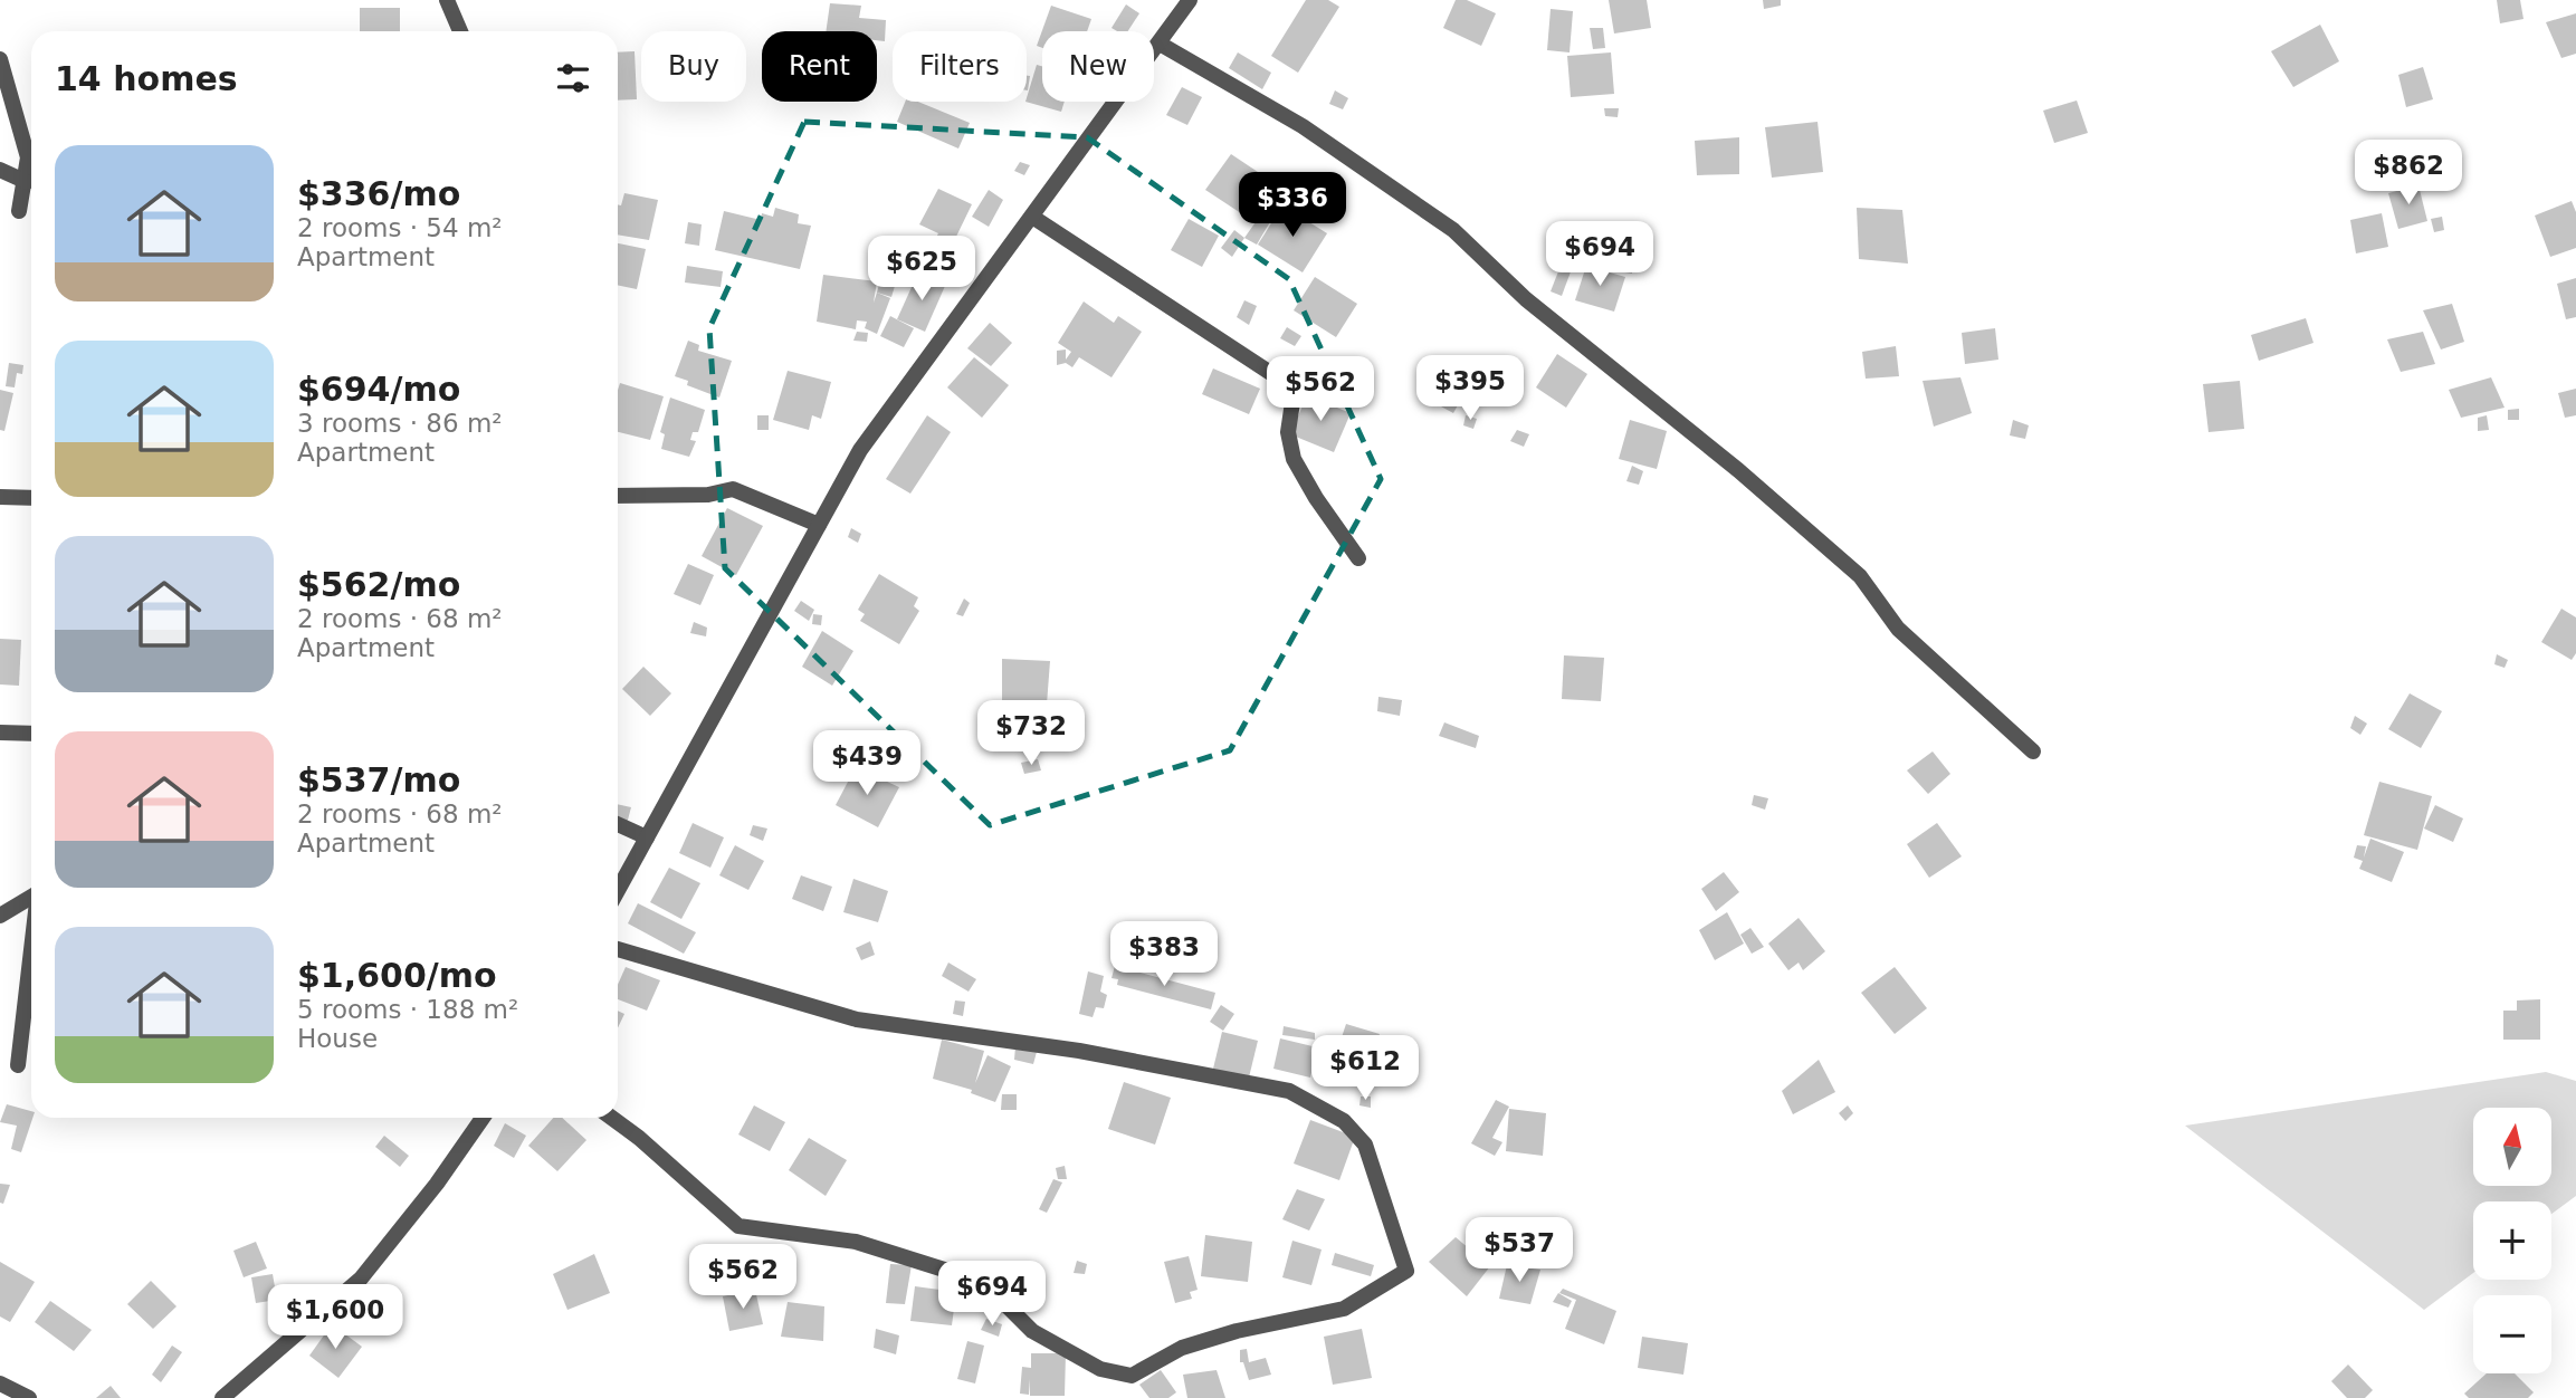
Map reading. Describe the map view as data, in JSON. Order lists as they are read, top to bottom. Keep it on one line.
{"north":"top","page":{"chip":["Buy","Rent","Filters","New"],"heading":"14 homes","list":[{"name":"$336/mo","note":"2 rooms · 54 m² · Apartment"},{"name":"$694/mo","note":"3 rooms · 86 m² · Apartment"},{"name":"$562/mo","note":"2 rooms · 68 m² · Apartment"},{"name":"$537/mo","note":"2 rooms · 68 m² · Apartment"},{"name":"$1,600/mo","note":"5 rooms · 188 m² · House"}],"price":["$862","$336","$694","$625","$395","$562","$732","$439","$383","$612","$537","$562","$694","$1,600"],"map_buttons":["+","−"]}}
